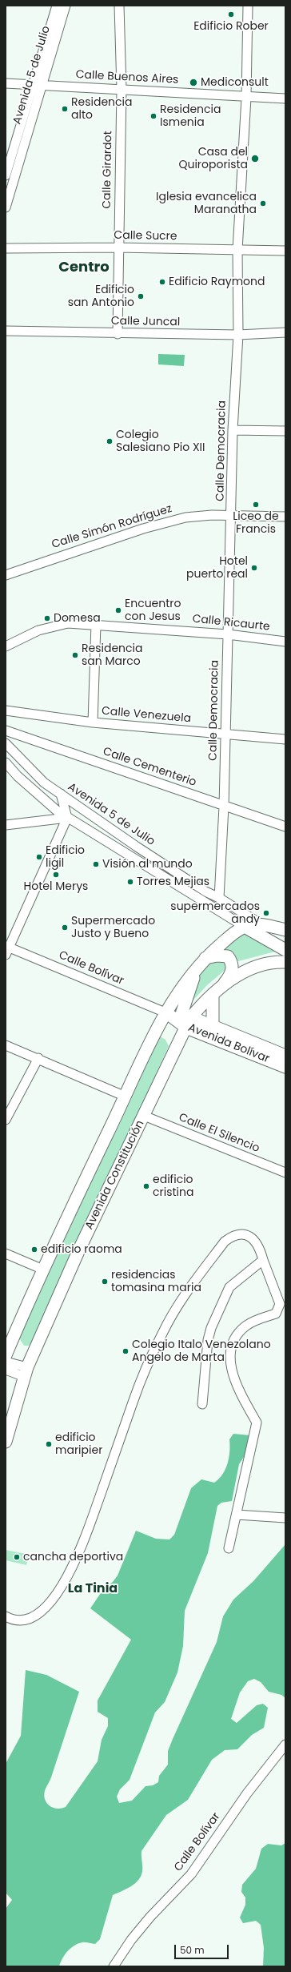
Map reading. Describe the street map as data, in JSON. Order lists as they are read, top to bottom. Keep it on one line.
{"streets":{"main road":["Avenida Bolívar","Avenida Constitución"],"street":["Avenida 5 de Julio","Calle Buenos Aires","Calle Girardot","Calle Sucre","Calle Juncal","Calle Democracia","Calle Simón Rodríguez","Calle Ricaurte","Calle Venezuela","Calle Cementerio","Calle Bolívar","Calle El Silencio"]},"crossings":[["Avenida 5 de Julio","Calle Buenos Aires"],["Avenida 5 de Julio","Calle Democracia"],["Calle Buenos Aires","Calle Girardot"],["Calle Buenos Aires","Calle Democracia"],["Calle Girardot","Calle Sucre"],["Calle Girardot","Calle Juncal"],["Calle Sucre","Calle Democracia"],["Calle Juncal","Calle Democracia"],["Calle Democracia","Calle Simón Rodríguez"],["Calle Democracia","Calle Ricaurte"],["Calle Democracia","Calle Venezuela"],["Calle Democracia","Calle Cementerio"],["Calle Bolívar","Avenida Bolívar"],["Avenida Bolívar","Avenida Constitución"],["Calle El Silencio","Avenida Constitución"]],"districts":["Centro","La Tinia"],"places":["Edificio Rober","Mediconsult","Residencia alto","Residencia Ismenia","Casa del Quiroporista","Iglesia evancelica Maranatha","Edificio Raymond","Edificio san Antonio","Colegio Salesiano Pio XII","Liceo de Francis","Hotel puerto real","Encuentro con Jesus","Domesa","Residencia san Marco","Edificio ligil","Visión al mundo","Hotel Merys","Torres Mejias","supermercados andy","Supermercado Justo y Bueno","edificio cristina","edificio raoma","residencias tomasina maria","Colegio Italo Venezolano Angelo de Marta","edificio maripier","cancha deportiva"],"scale_bar":"50 m"}
